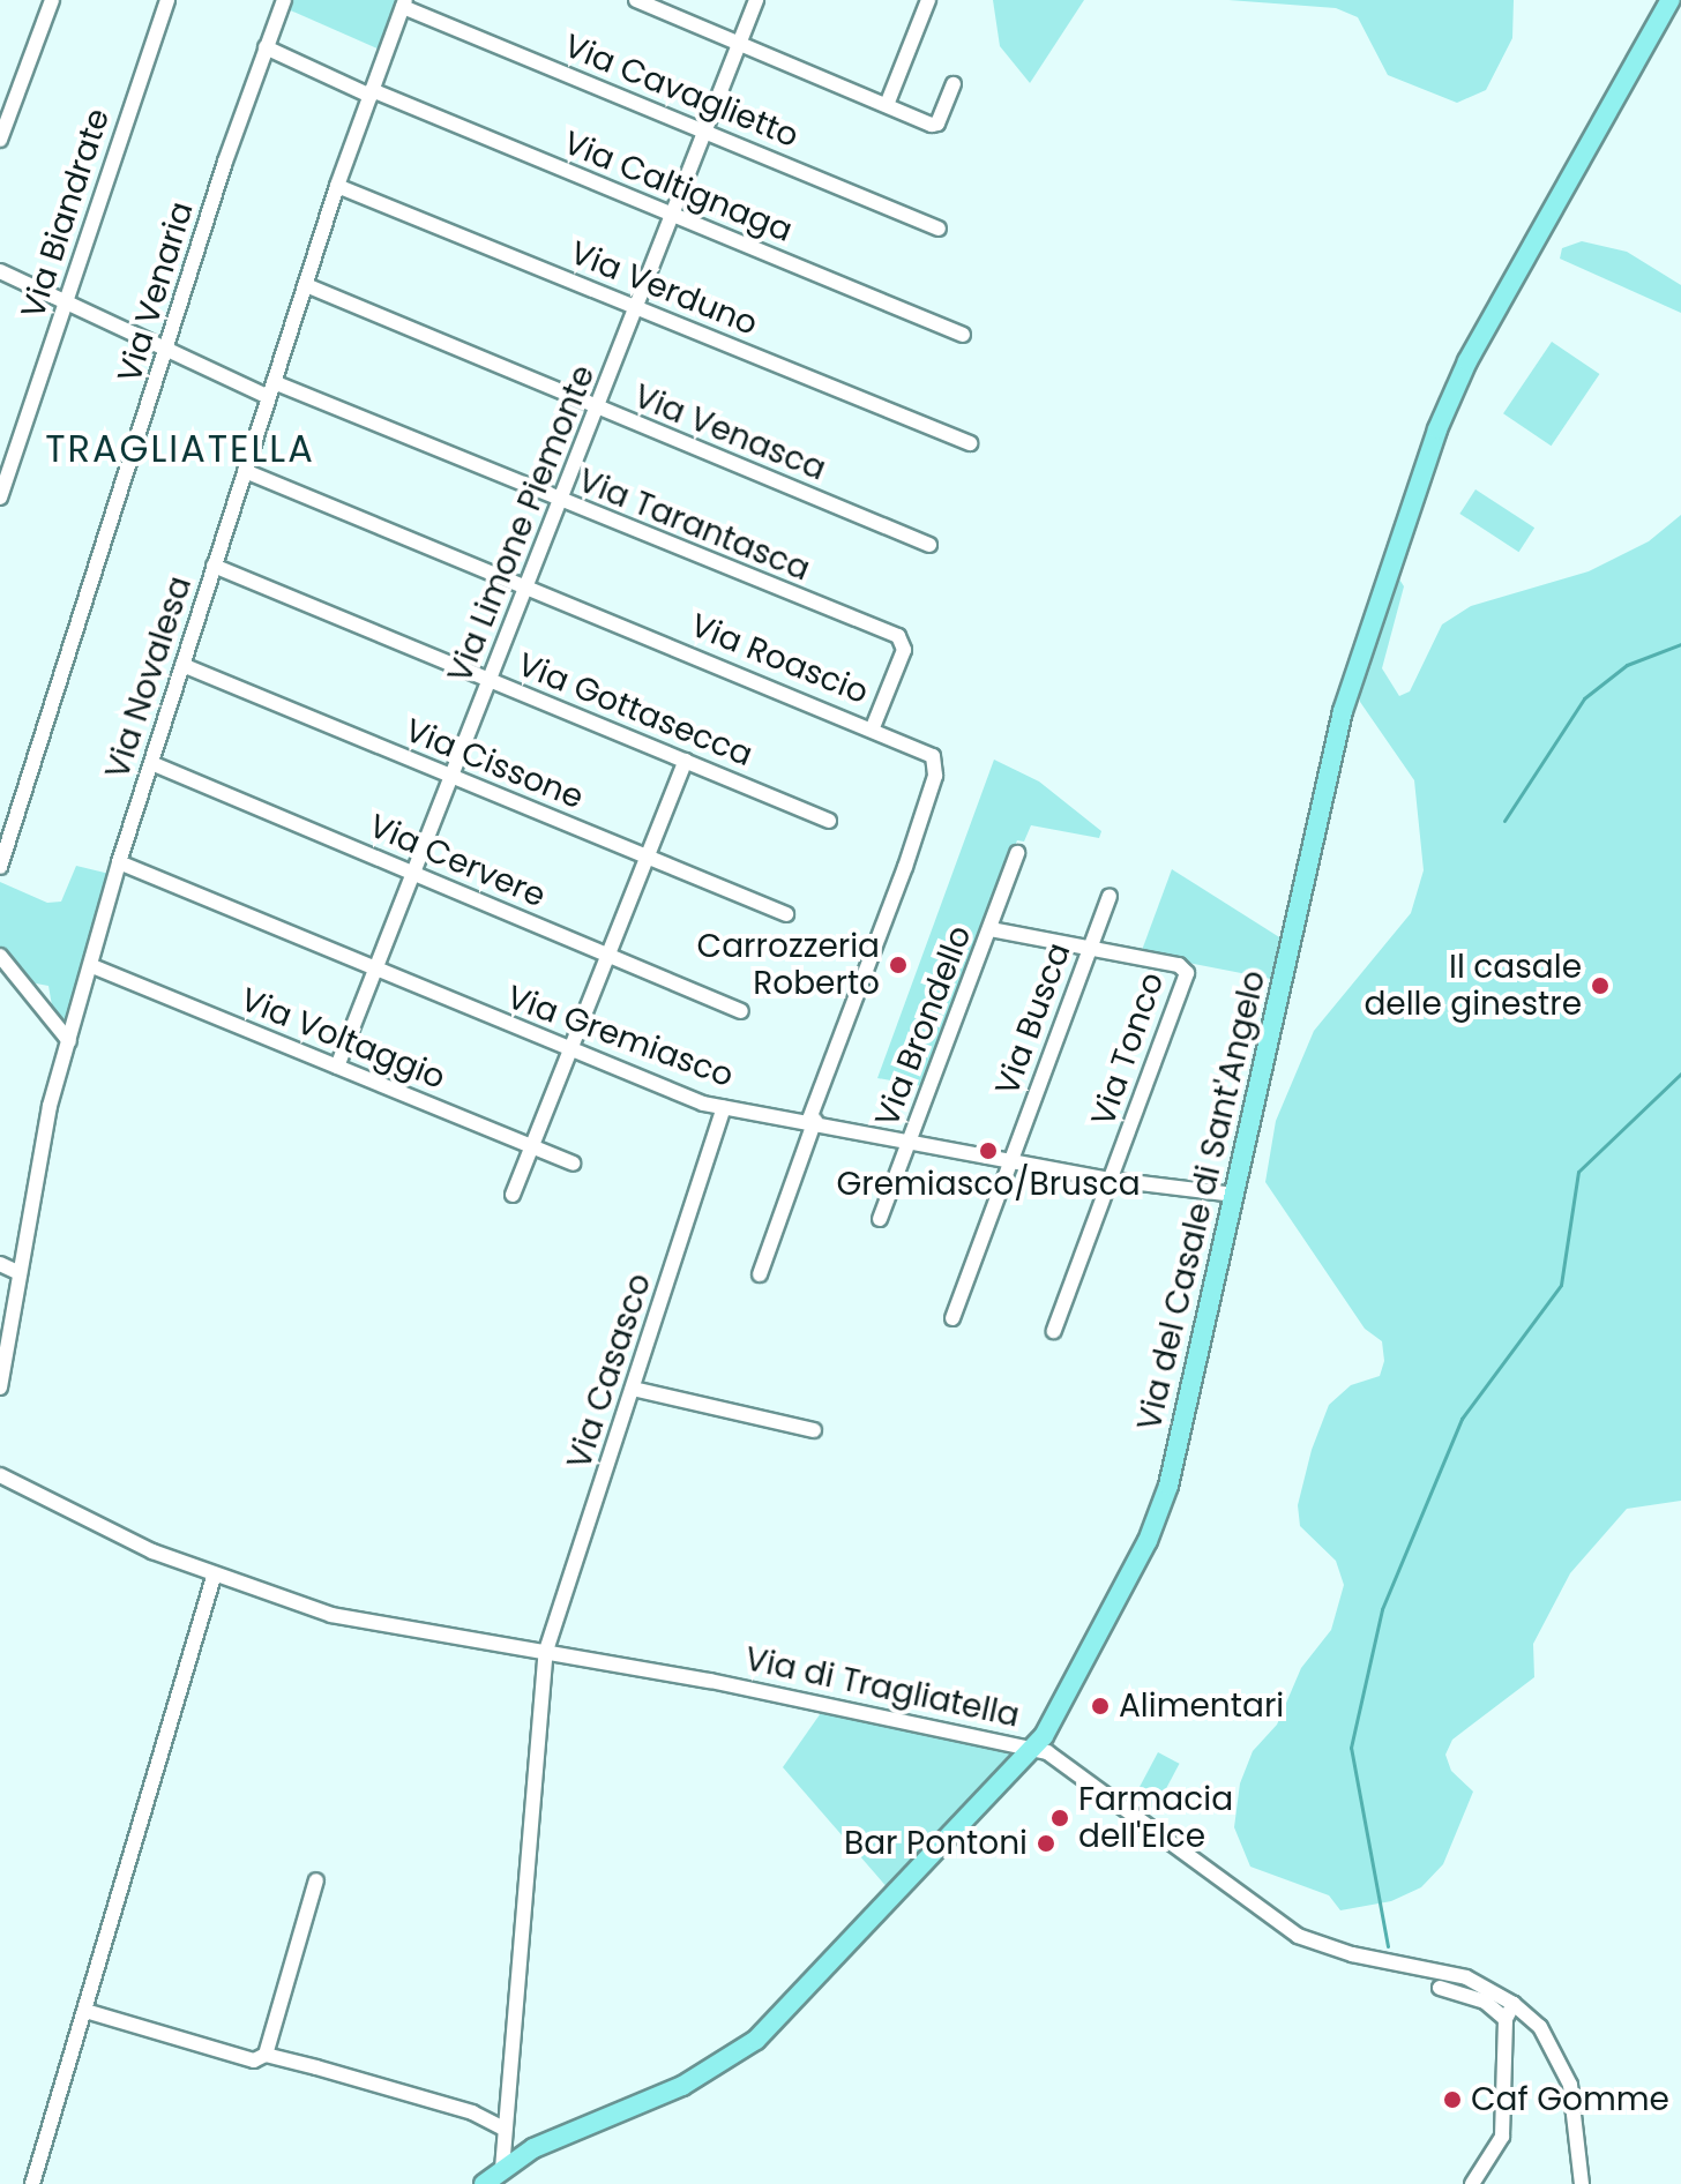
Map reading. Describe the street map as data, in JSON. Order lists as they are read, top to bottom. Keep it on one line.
{"streets":{"main road":["Via del Casale di Sant'Angelo"],"street":["Via Cavaglietto","Via Caltignaga","Via Biandrate","Via Verduno","Via Venaria","Via Venasca","Via Limone Piemonte","Via Tarantasca","Via Roascio","Via Novalesa","Via Gottasecca","Via Cissone","Via Cervere","Via Busca","Via Brondello","Via Gremiasco","Via Voltaggio","Via Tonco","Via Casasco","Via di Tragliatella"]},"crossings":[["Via Cavaglietto","Via Limone Piemonte"],["Via Cavaglietto","Via Novalesa"],["Via Caltignaga","Via Venaria"],["Via Caltignaga","Via Limone Piemonte"],["Via Caltignaga","Via Novalesa"],["Via Biandrate","Via Tarantasca"],["Via Verduno","Via Limone Piemonte"],["Via Verduno","Via Novalesa"],["Via Venaria","Via Tarantasca"],["Via Venasca","Via Limone Piemonte"],["Via Venasca","Via Novalesa"],["Via Limone Piemonte","Via Tarantasca"],["Via Limone Piemonte","Via Roascio"],["Via Limone Piemonte","Via Gottasecca"],["Via Limone Piemonte","Via Cissone"],["Via Limone Piemonte","Via Cervere"],["Via Limone Piemonte","Via Gremiasco"],["Via Limone Piemonte","Via Voltaggio"],["Via Tarantasca","Via Roascio"],["Via Tarantasca","Via Novalesa"],["Via Roascio","Via Novalesa"],["Via Roascio","Via Gremiasco"],["Via Novalesa","Via Gottasecca"],["Via Novalesa","Via Cissone"],["Via Novalesa","Via Cervere"],["Via Novalesa","Via Gremiasco"],["Via Novalesa","Via Voltaggio"],["Via Busca","Via Gremiasco"],["Via Busca","Via Tonco"],["Via Brondello","Via Gremiasco"],["Via Brondello","Via Tonco"],["Via Gremiasco","Via Tonco"],["Via Gremiasco","Via del Casale di Sant'Angelo"],["Via Gremiasco","Via Casasco"],["Via del Casale di Sant'Angelo","Via Casasco"],["Via del Casale di Sant'Angelo","Via di Tragliatella"],["Via Casasco","Via di Tragliatella"]],"districts":["TRAGLIATELLA"],"places":["Carrozzeria Roberto","Il casale delle ginestre","Gremiasco/Brusca","Alimentari","Farmacia dell'Elce","Bar Pontoni","Caf Gomme"]}
